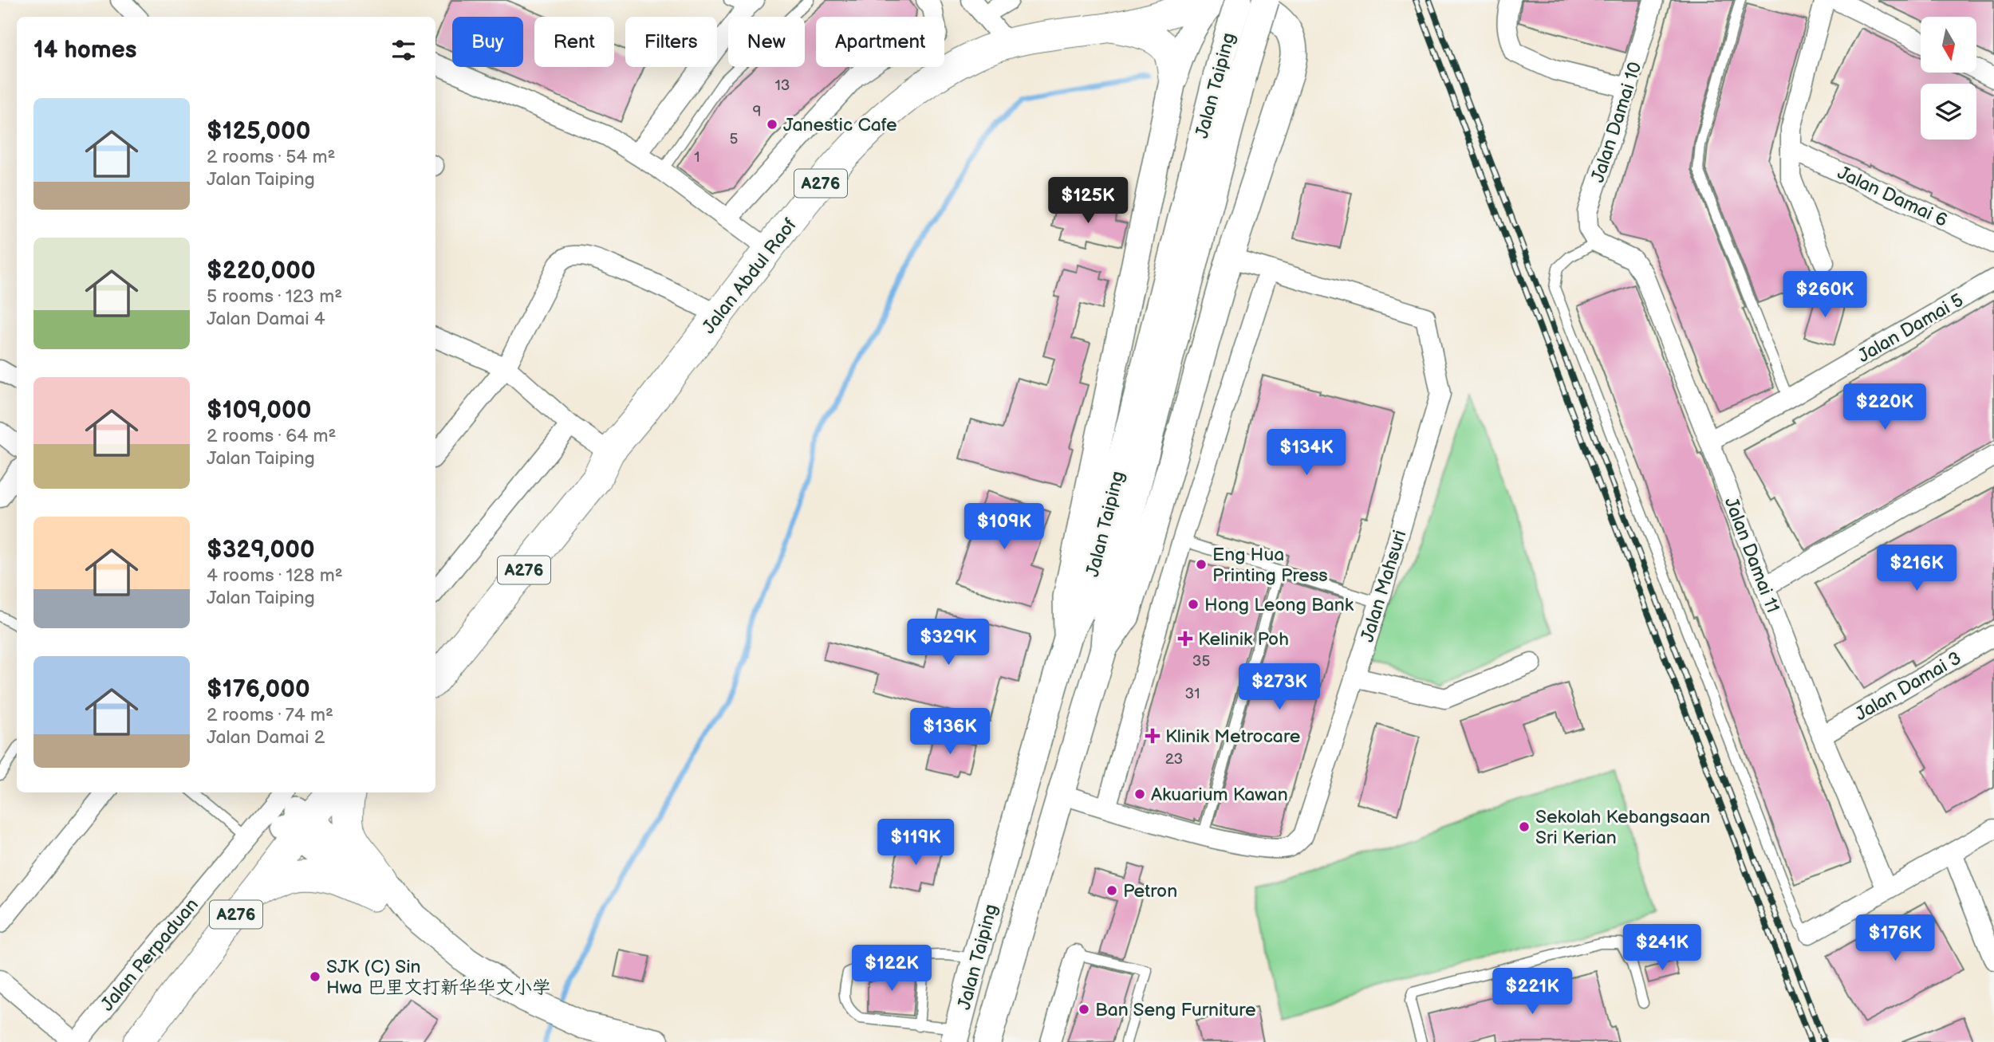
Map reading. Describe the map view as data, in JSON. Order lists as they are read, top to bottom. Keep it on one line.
{"streets":{"main road":["Jalan Taiping","A276","Jalan Abdul Raof"],"street":["Jalan Damai 10","Jalan Damai 6","Jalan Damai 5","Jalan Damai 11","Jalan Mahsuri","Jalan Damai 3","Jalan Perpaduan"]},"crossings":[["Jalan Damai 10","Jalan Damai 11"],["A276","Jalan Perpaduan"],["Jalan Damai 5","Jalan Damai 11"],["Jalan Damai 11","Jalan Damai 3"]],"places":{"other":["Janestic Cafe","Eng Hua Printing Press","Hong Leong Bank","Akuarium Kawan","Sekolah Kebangsaan Sri Kerian","Petron","SJK (C) Sin Hwa 巴里文打新华华文小学","Ban Seng Furniture"],"health":["Kelinik Poh","Klinik Metrocare"]},"house_numbers":["13","9","5","1","35","31","23"],"north":"bottom","page":{"chip":["Buy","Rent","Filters","New","Apartment"],"heading":"14 homes","list":[{"name":"$125,000","note":"2 rooms · 54 m² · Jalan Taiping"},{"name":"$220,000","note":"5 rooms · 123 m² · Jalan Damai 4"},{"name":"$109,000","note":"2 rooms · 64 m² · Jalan Taiping"},{"name":"$329,000","note":"4 rooms · 128 m² · Jalan Taiping"},{"name":"$176,000","note":"2 rooms · 74 m² · Jalan Damai 2"}],"price":["$125K","$260K","$220K","$134K","$109K","$216K","$329K","$273K","$136K","$119K","$176K","$241K","$122K","$221K"]}}
